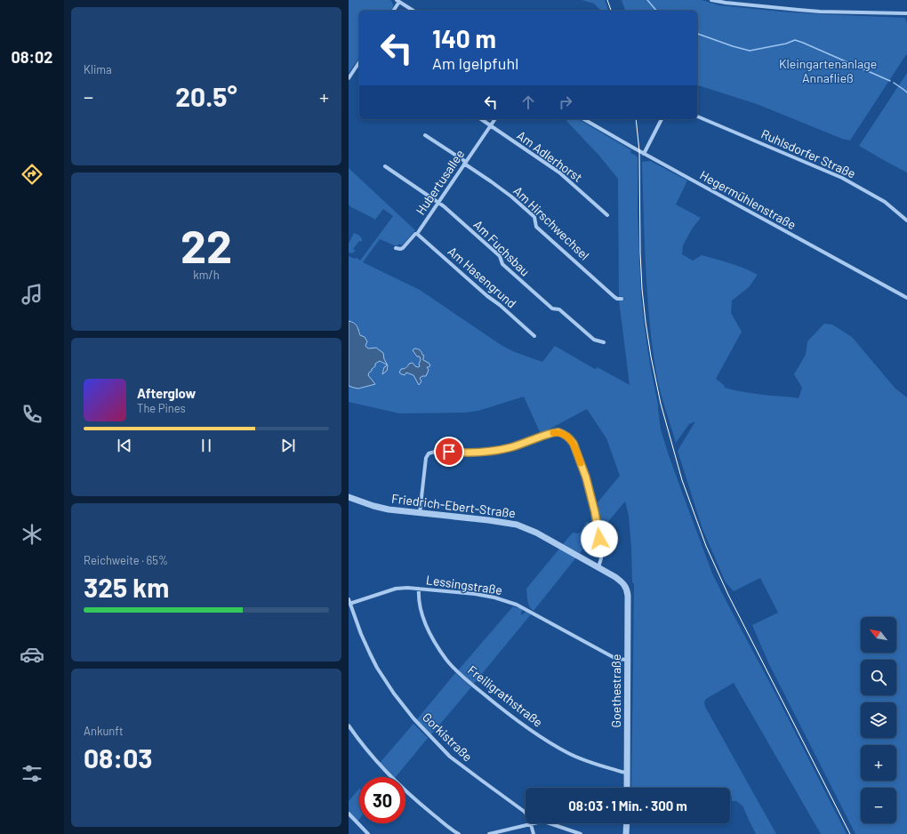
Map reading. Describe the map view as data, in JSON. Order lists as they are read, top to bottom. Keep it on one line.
{"streets":{"street":["Ruhlsdorfer Straße","Am Adlerhorst","Hubertusallee","Hegermühlenstraße","Am Hirschwechsel","Am Fuchsbau","Am Hasengrund","Friedrich-Ebert-Straße","Lessingstraße","Goethestraße","Freiligrathstraße","Gorkistraße"]},"crossings":[["Am Adlerhorst","Hubertusallee"],["Hubertusallee","Am Hirschwechsel"],["Hubertusallee","Am Fuchsbau"],["Hubertusallee","Am Hasengrund"],["Friedrich-Ebert-Straße","Goethestraße"],["Lessingstraße","Goethestraße"],["Lessingstraße","Freiligrathstraße"],["Lessingstraße","Gorkistraße"],["Goethestraße","Freiligrathstraße"]],"parks":["Kleingartenanlage Annafließ"],"north":"top left","page":{"tabs":"08:02","tile":["Klima",["22","km/h"],["Reichweite · 65%","325 km"],["Ankunft","08:03"]],"turn":["140 m","Am Igelpfuhl"],"heat":["−","20.5°","+"],"song":["Afterglow","The Pines"],"map_buttons":["+","−"],"limit":"30","trip":"08:03 · 1 Min. · 300 m"}}
